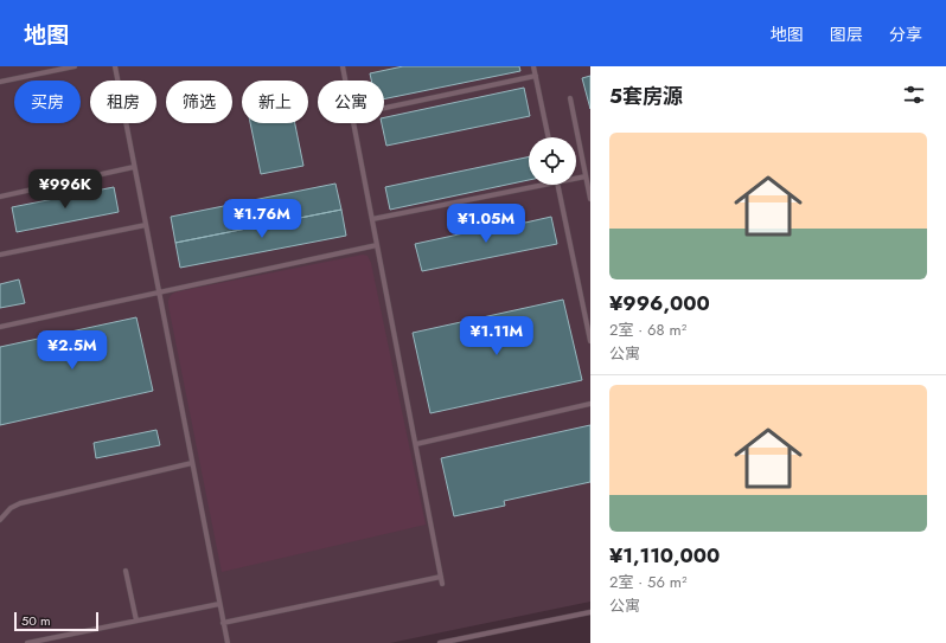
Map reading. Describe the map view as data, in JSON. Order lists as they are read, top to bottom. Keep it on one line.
{"scale_bar":"50 m","page":{"header":"地图","nav":["地图","图层","分享"],"heading":"5套房源","chip":["买房","租房","筛选","新上","公寓"],"list":[{"name":"¥996,000","note":"2室 · 68 m² · 公寓"},{"name":"¥1,110,000","note":"2室 · 56 m² · 公寓"}],"price":["¥996K","¥1.76M","¥1.05M","¥1.11M","¥2.5M"],"scale":"50 m"}}
